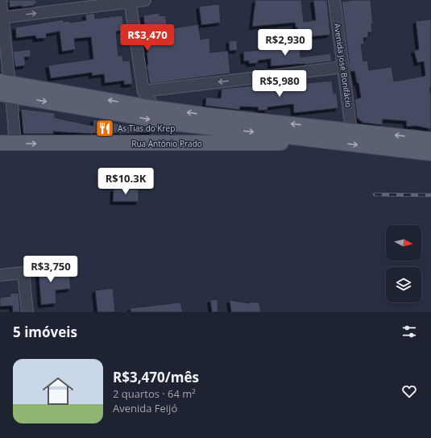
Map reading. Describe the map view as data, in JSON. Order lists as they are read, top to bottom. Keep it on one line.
{"streets":{"main road":["Rua Antônio Prado"],"street":["Avenida José Bonifácio"]},"places":{"restaurant":["As Tias do Krep"]},"north":"right","page":{"price":["R$3,470","R$2,930","R$5,980","R$10.3K","R$3,750"],"heading":"5 imóveis","list":[{"name":"R$3,470/mês","note":"2 quartos · 64 m² · Avenida Feijó"}]}}
